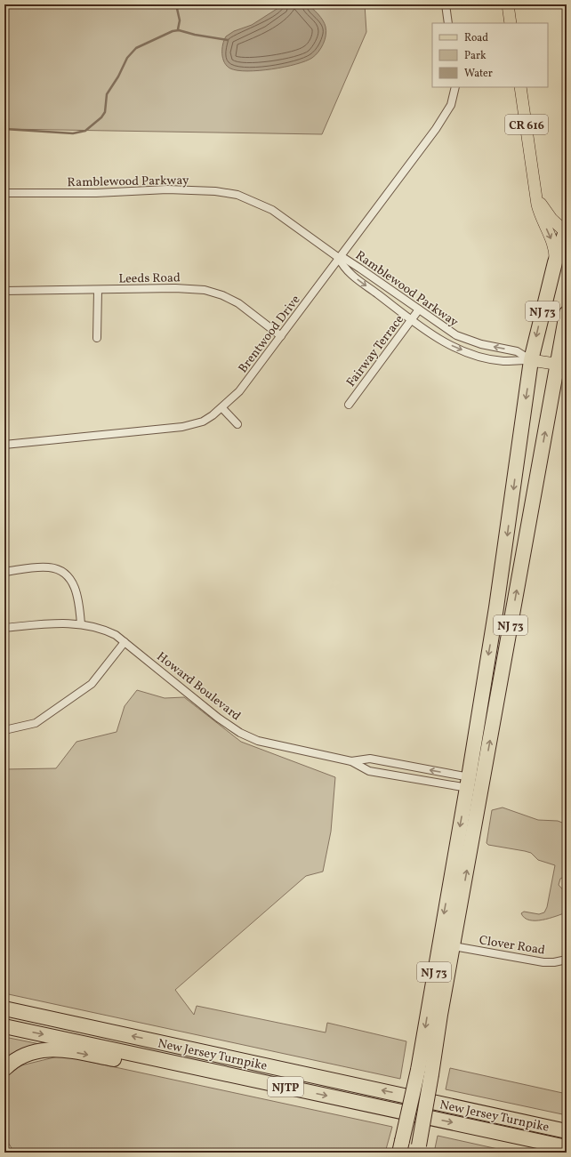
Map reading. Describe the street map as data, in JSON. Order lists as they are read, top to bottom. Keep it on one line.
{"streets":{"highway":["NJ 73","New Jersey Turnpike","NJTP"],"main road":["CR 616"],"street":["Ramblewood Parkway","Leeds Road","Brentwood Drive","Fairway Terrace","Howard Boulevard","Clover Road"]},"crossings":[["CR 616","NJ 73"],["Ramblewood Parkway","NJ 73"],["Ramblewood Parkway","Brentwood Drive"],["Ramblewood Parkway","Fairway Terrace"],["Leeds Road","Brentwood Drive"],["NJ 73","Howard Boulevard"],["NJ 73","Clover Road"]],"legend":["Road","Park","Water"]}
